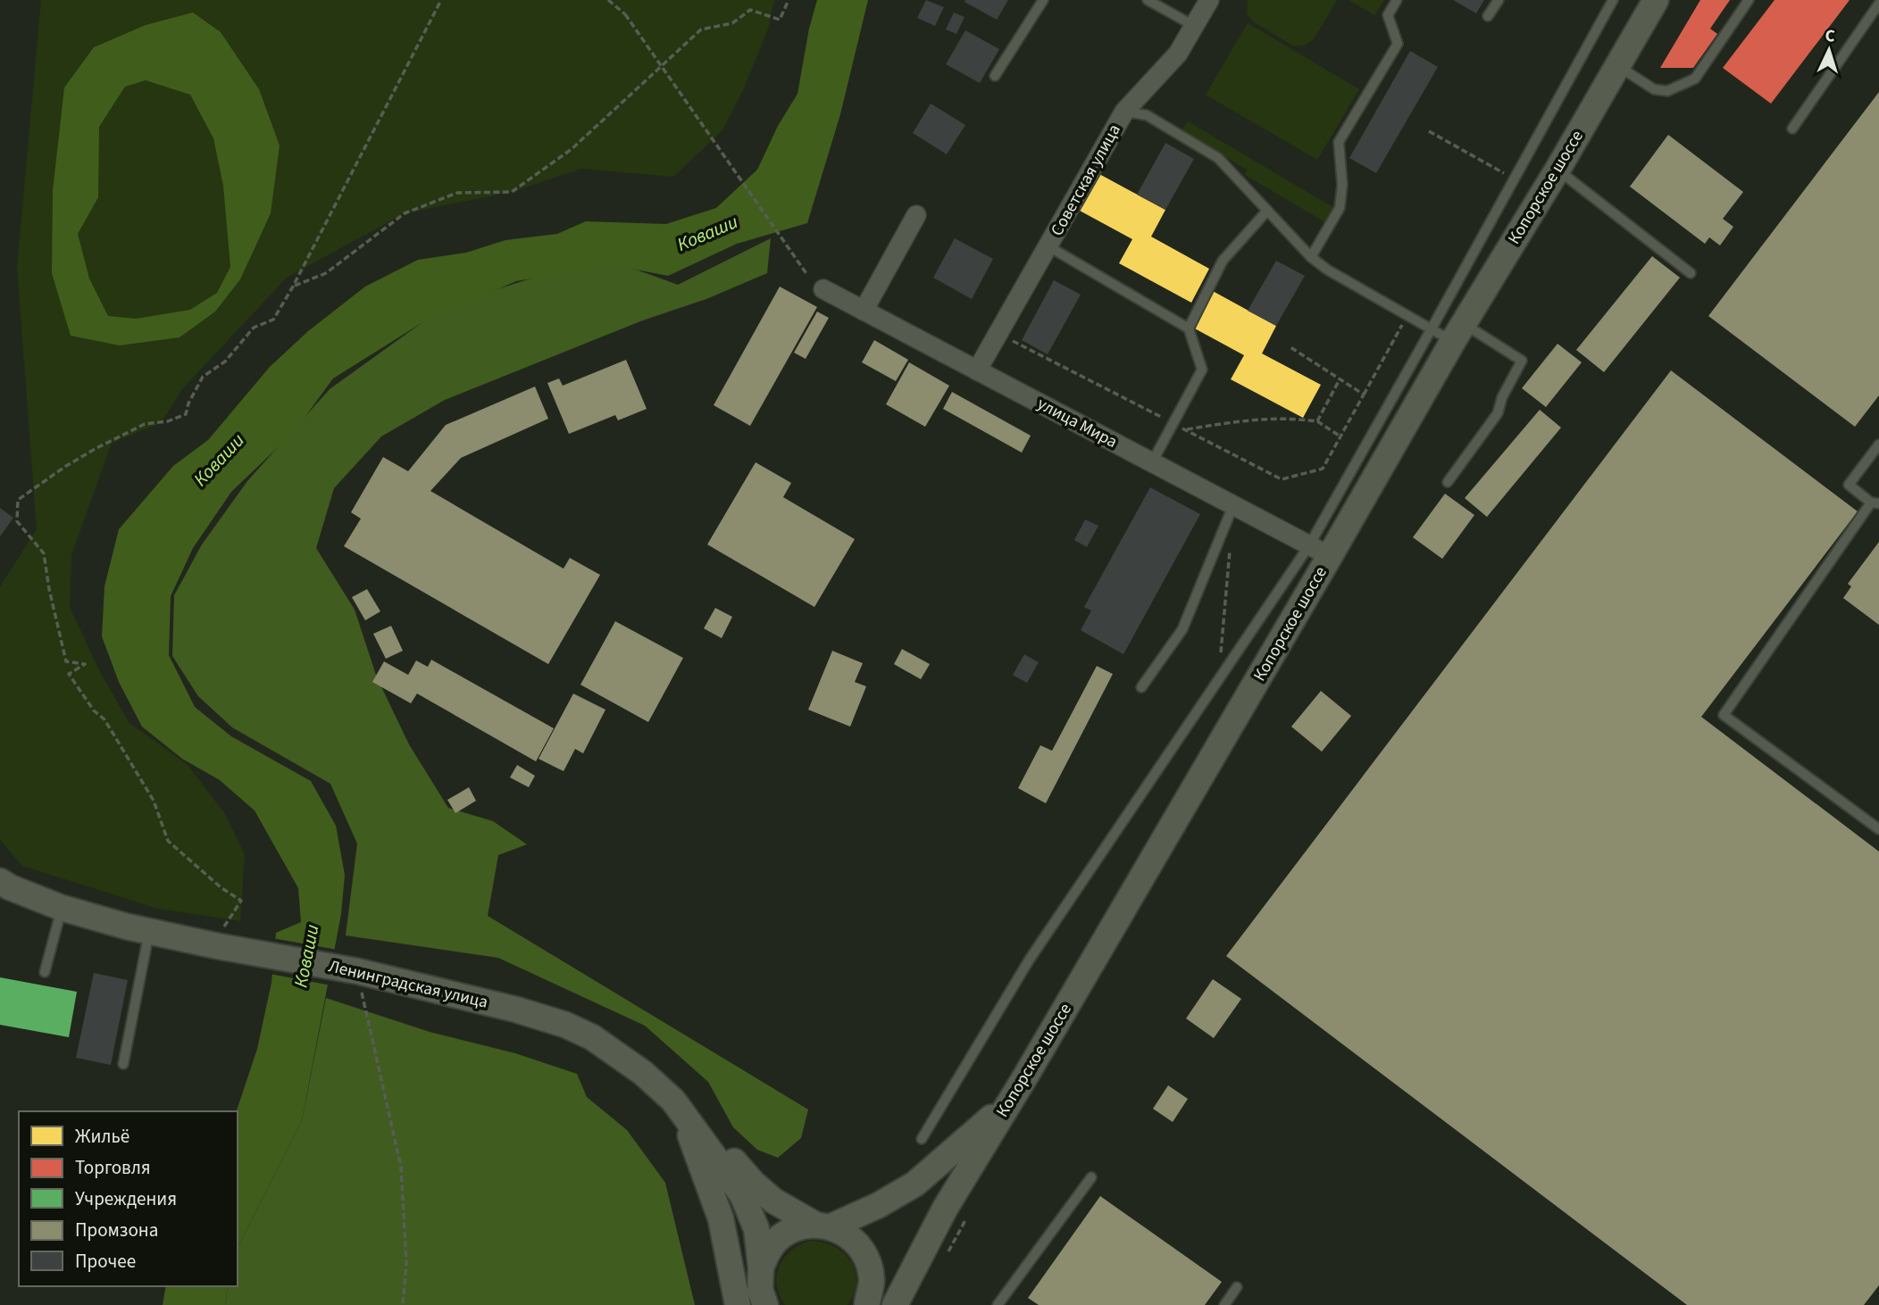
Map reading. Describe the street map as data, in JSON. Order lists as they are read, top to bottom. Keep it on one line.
{"streets":{"main road":["Копорское шоссе","Ленинградская улица"],"street":["Советская улица","улица Мира"]},"crossings":[["Советская улица","улица Мира"],["Копорское шоссе","улица Мира"]],"water":["Коваши"],"legend":["Жильё","Торговля","Учреждения","Промзона","Прочее"],"north":"top"}
